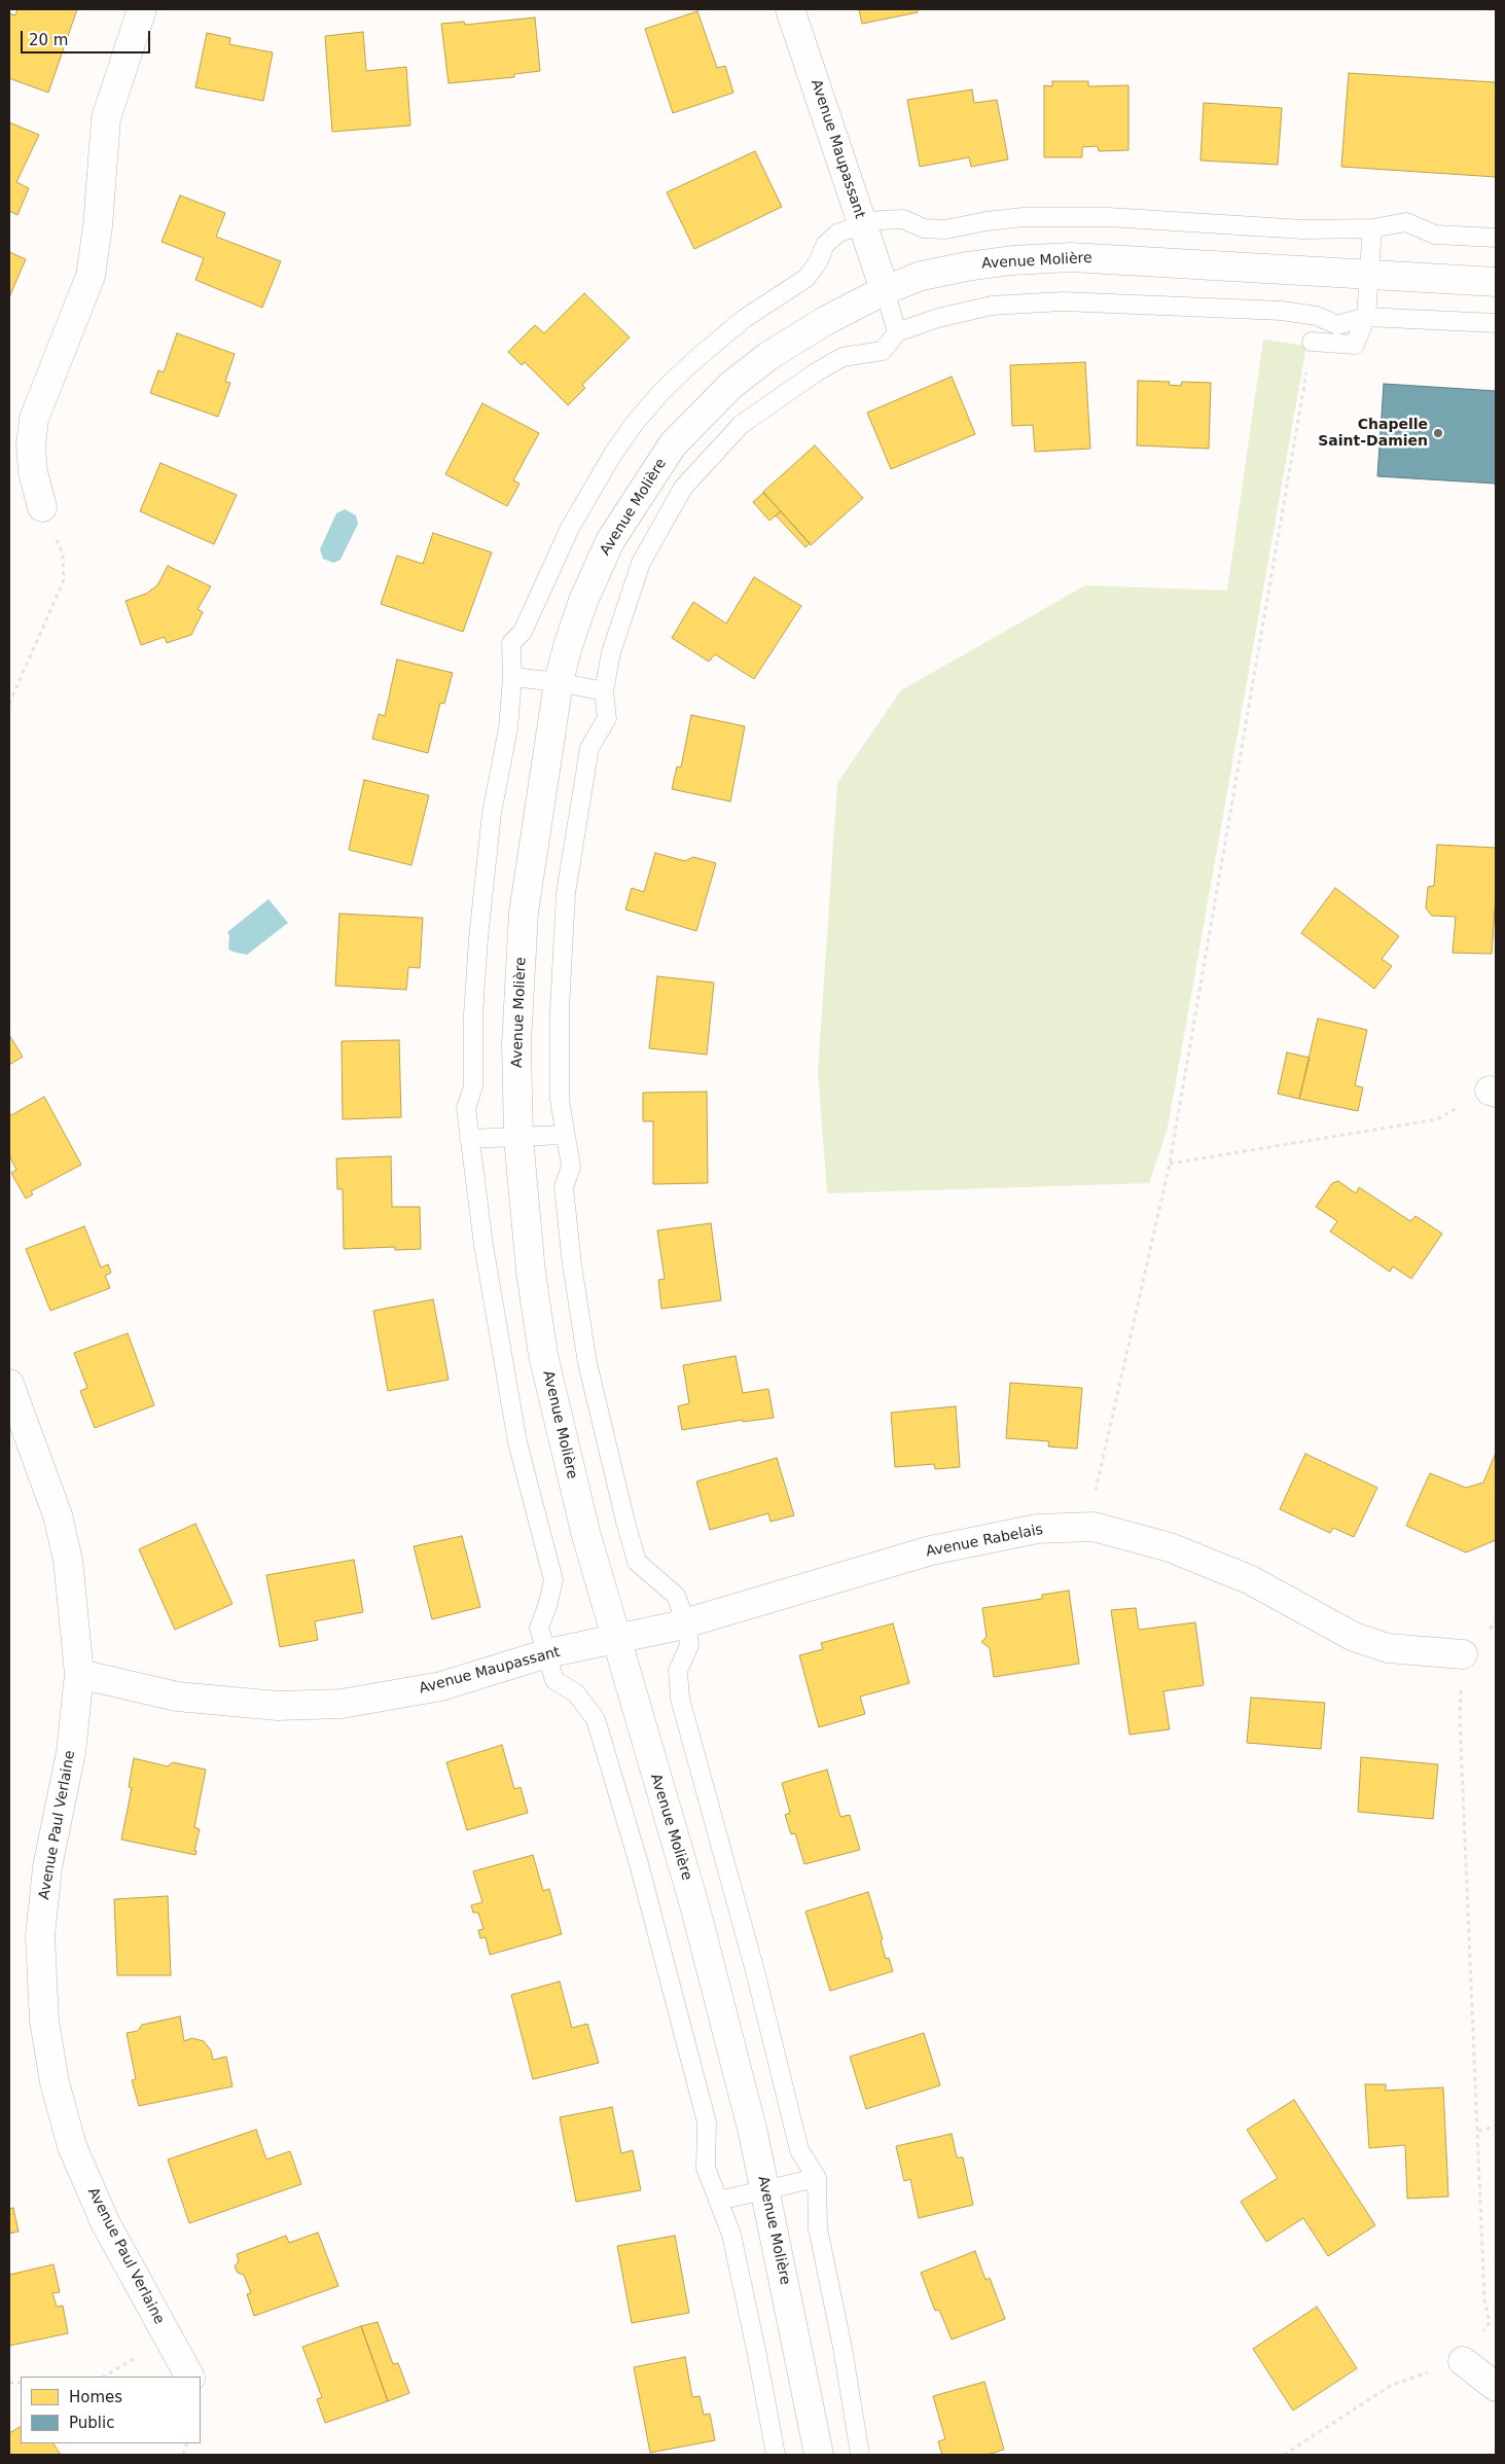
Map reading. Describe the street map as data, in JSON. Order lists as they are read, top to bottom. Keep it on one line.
{"streets":{"street":["Avenue Maupassant","Avenue Molière","Avenue Rabelais","Avenue Paul Verlaine"]},"crossings":[["Avenue Maupassant","Avenue Molière"],["Avenue Maupassant","Avenue Rabelais"],["Avenue Maupassant","Avenue Paul Verlaine"],["Avenue Molière","Avenue Rabelais"]],"places":["Chapelle Saint-Damien"],"legend":["Homes","Public"],"scale_bar":"20 m"}
